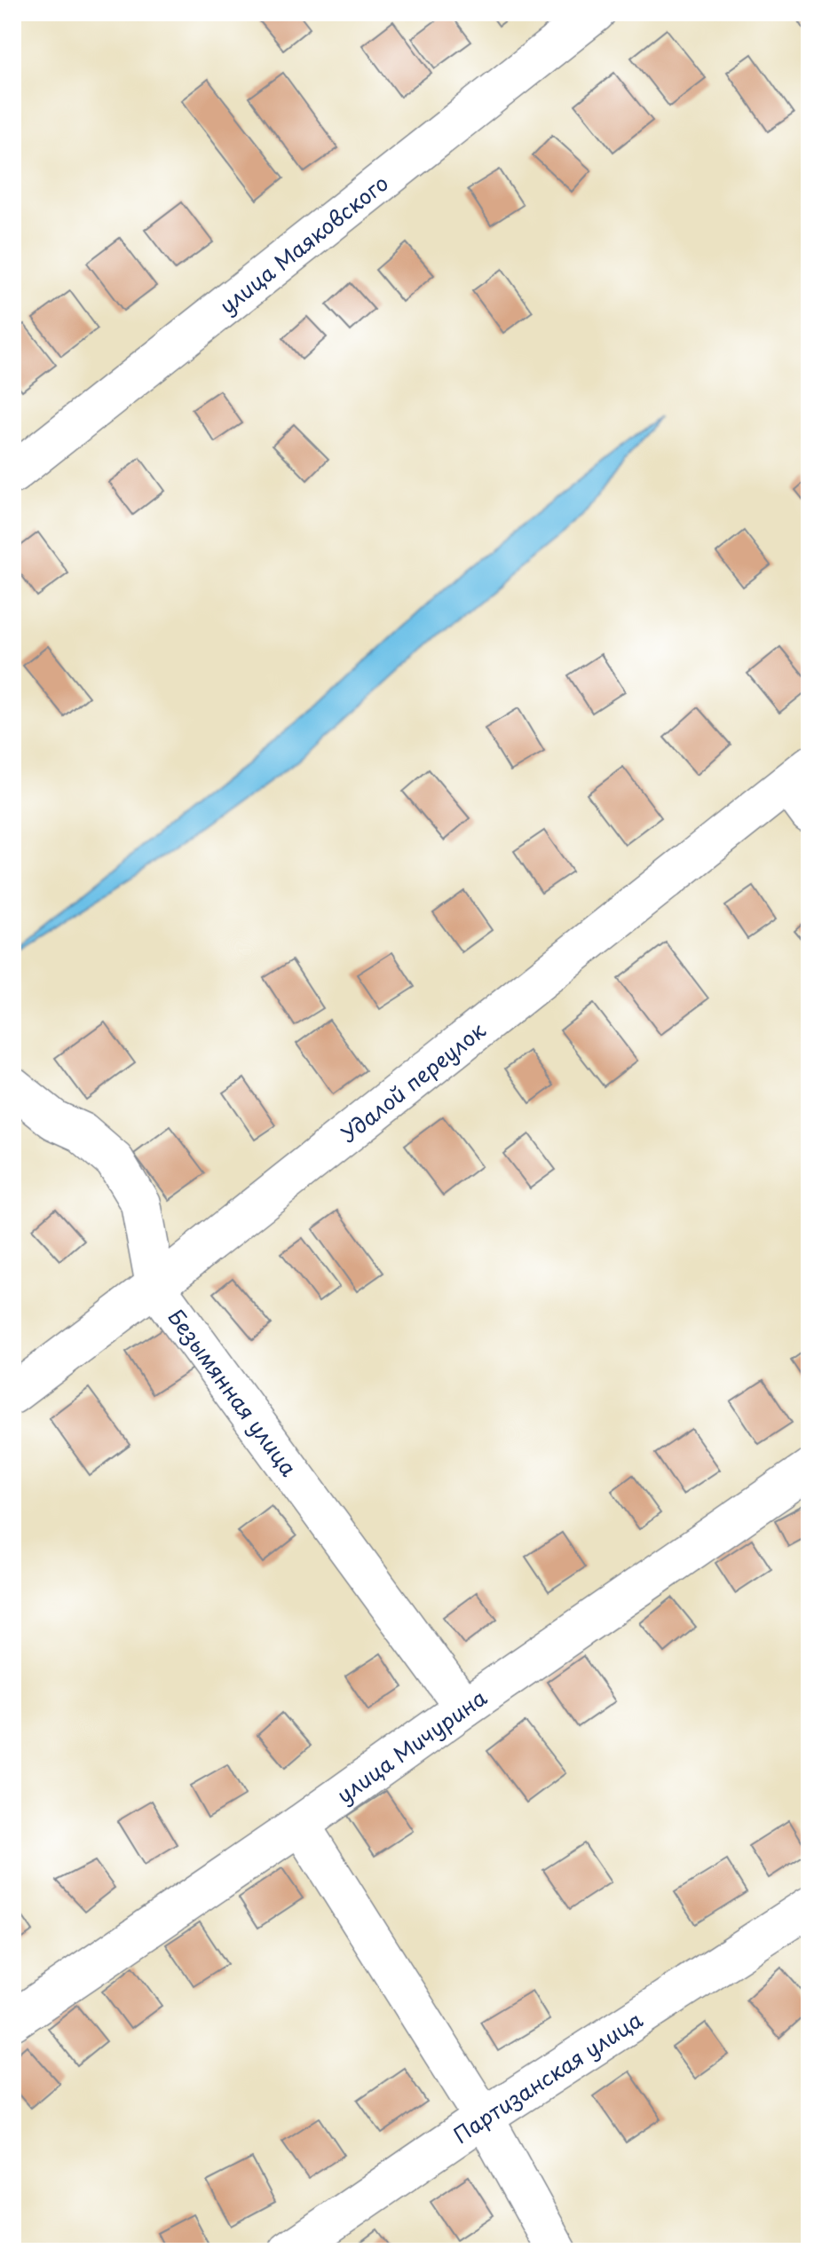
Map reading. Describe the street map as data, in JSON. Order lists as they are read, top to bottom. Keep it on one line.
{"streets":{"street":["улица Маяковского","Удалой переулок","Безымянная улица","улица Мичурина","Партизанская улица"]},"crossings":[["Удалой переулок","Безымянная улица"],["Безымянная улица","улица Мичурина"]]}
